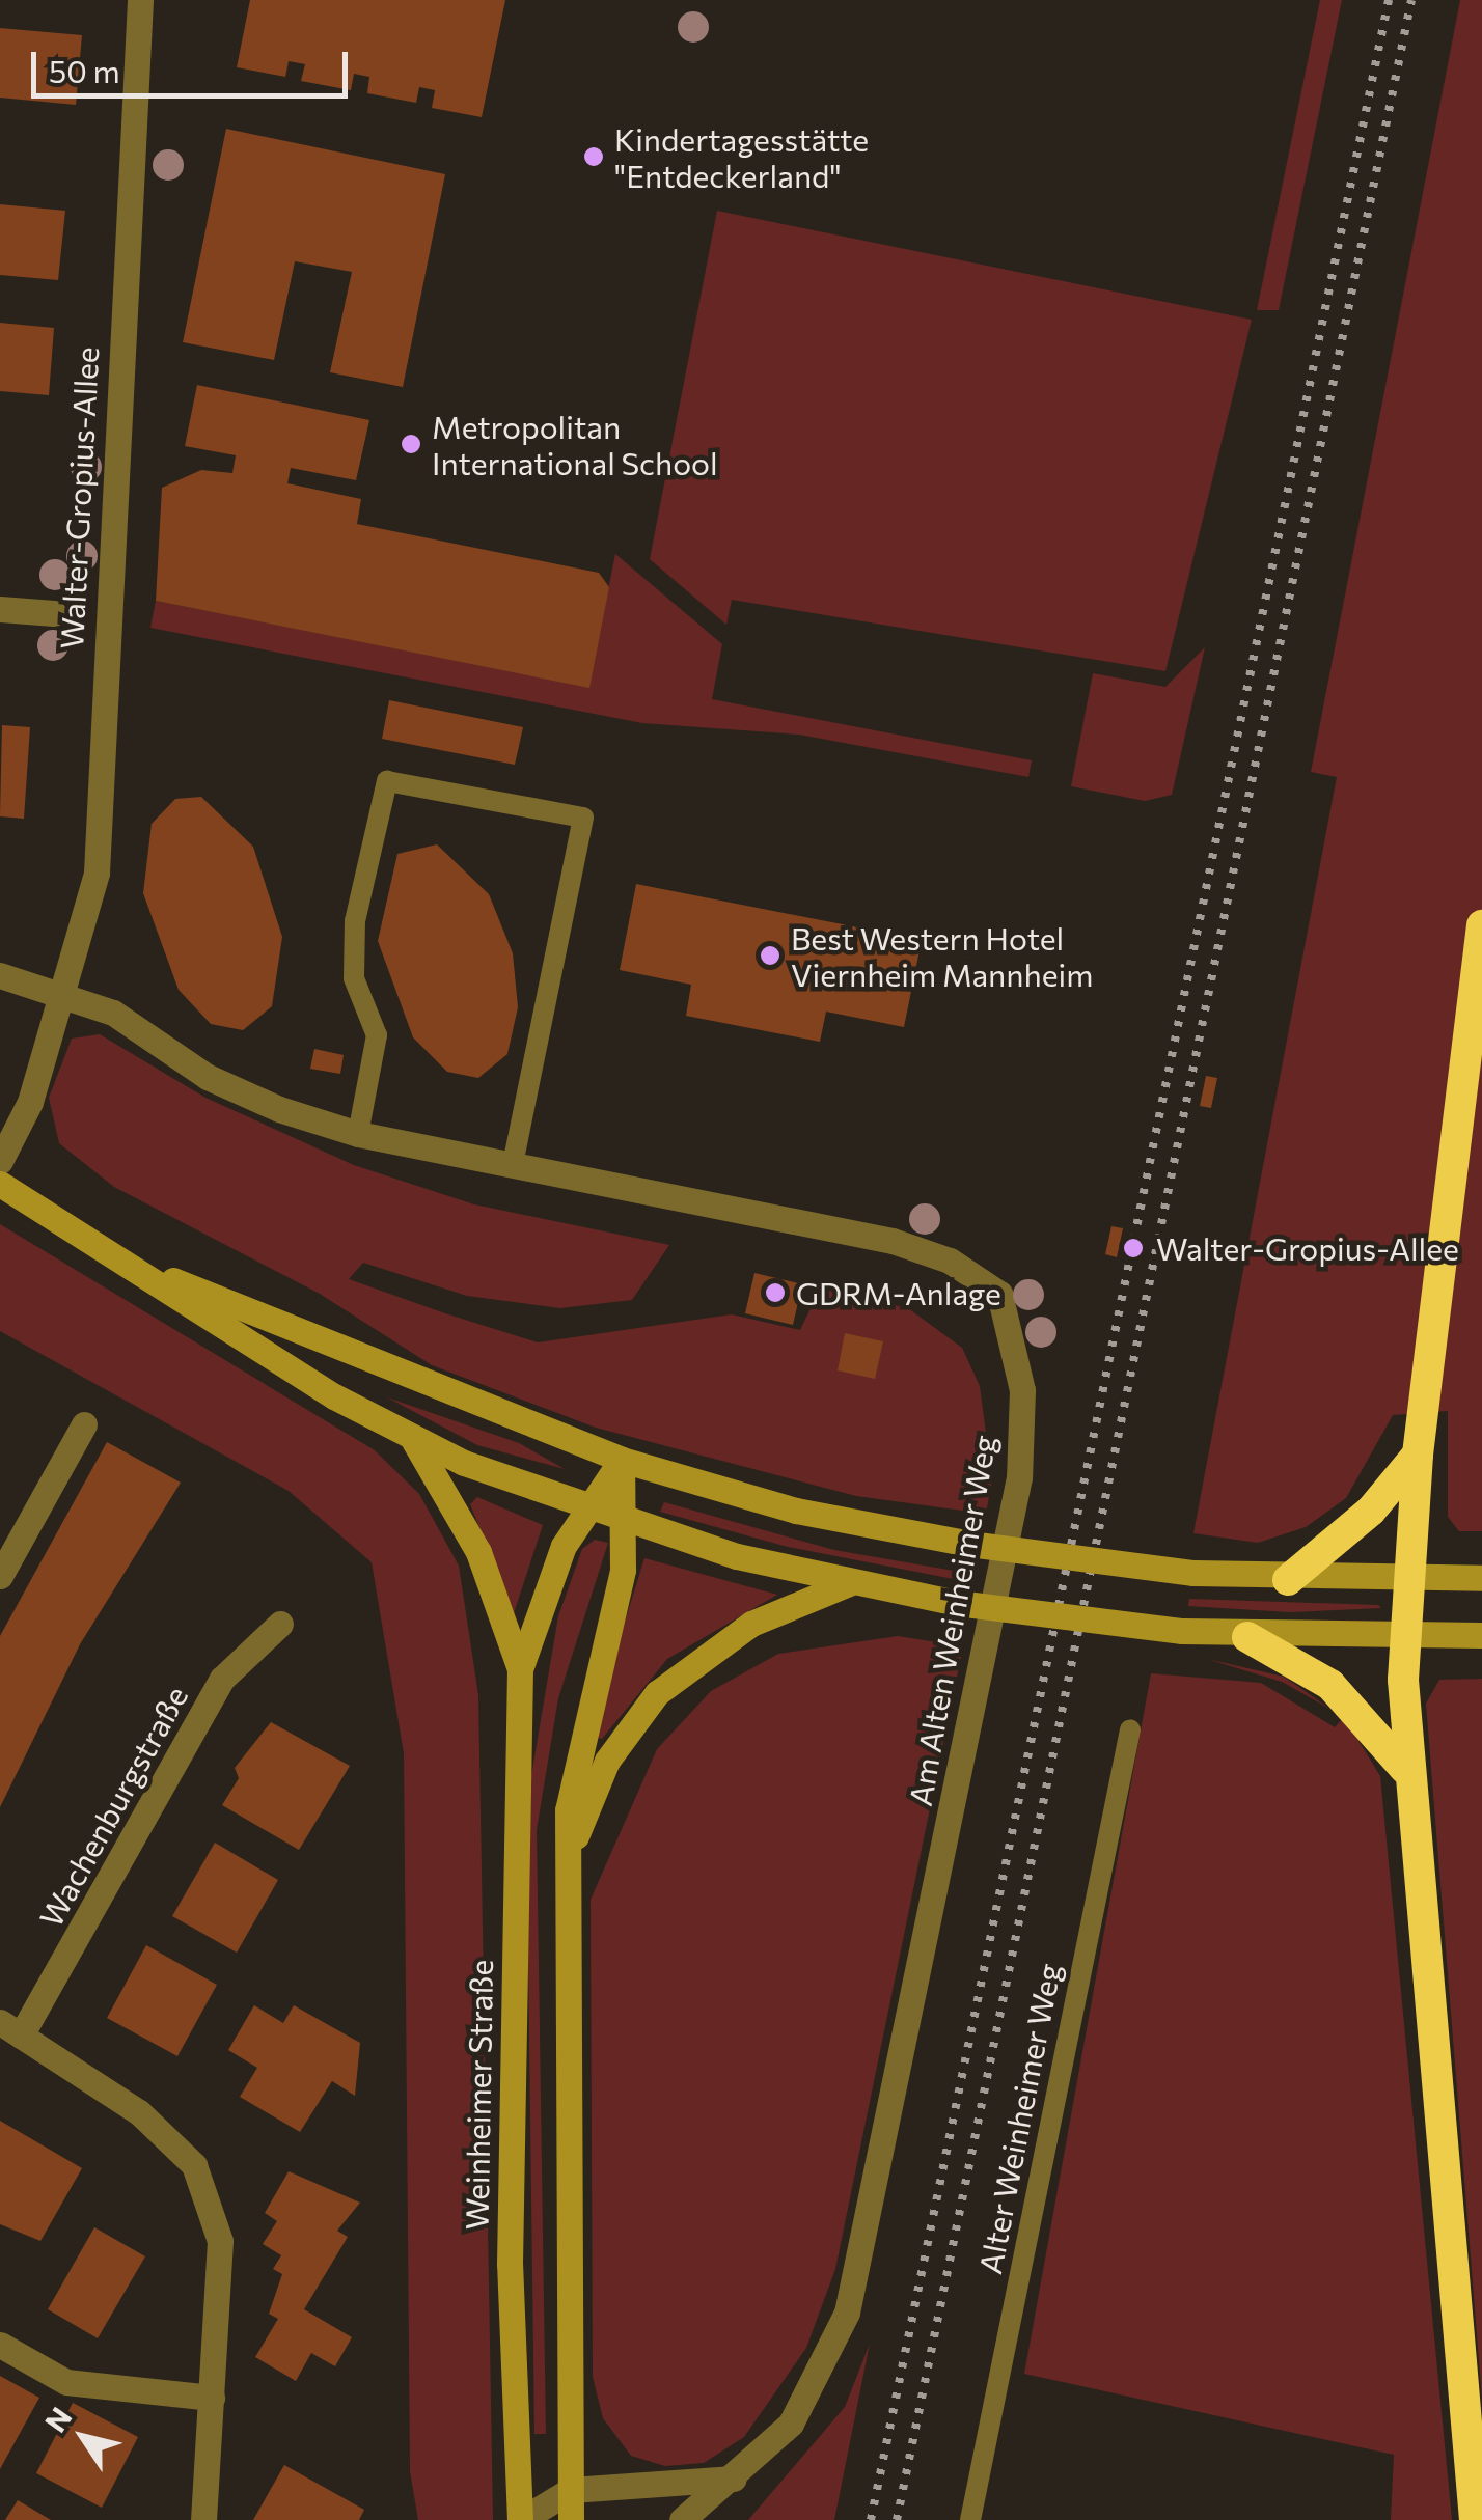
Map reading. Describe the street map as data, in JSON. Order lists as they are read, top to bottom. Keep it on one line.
{"streets":{"main road":["Weinheimer Straße"],"street":["Walter-Gropius-Allee","Am Alten Weinheimer Weg","Wachenburgstraße"],"lane":["Alter Weinheimer Weg"]},"crossings":[["Walter-Gropius-Allee","Am Alten Weinheimer Weg"]],"places":["Kindertagesstätte \"Entdeckerland\"","Metropolitan International School","Best Western Hotel Viernheim Mannheim","Walter-Gropius-Allee","GDRM-Anlage"],"scale_bar":"50 m","north":"top left"}
